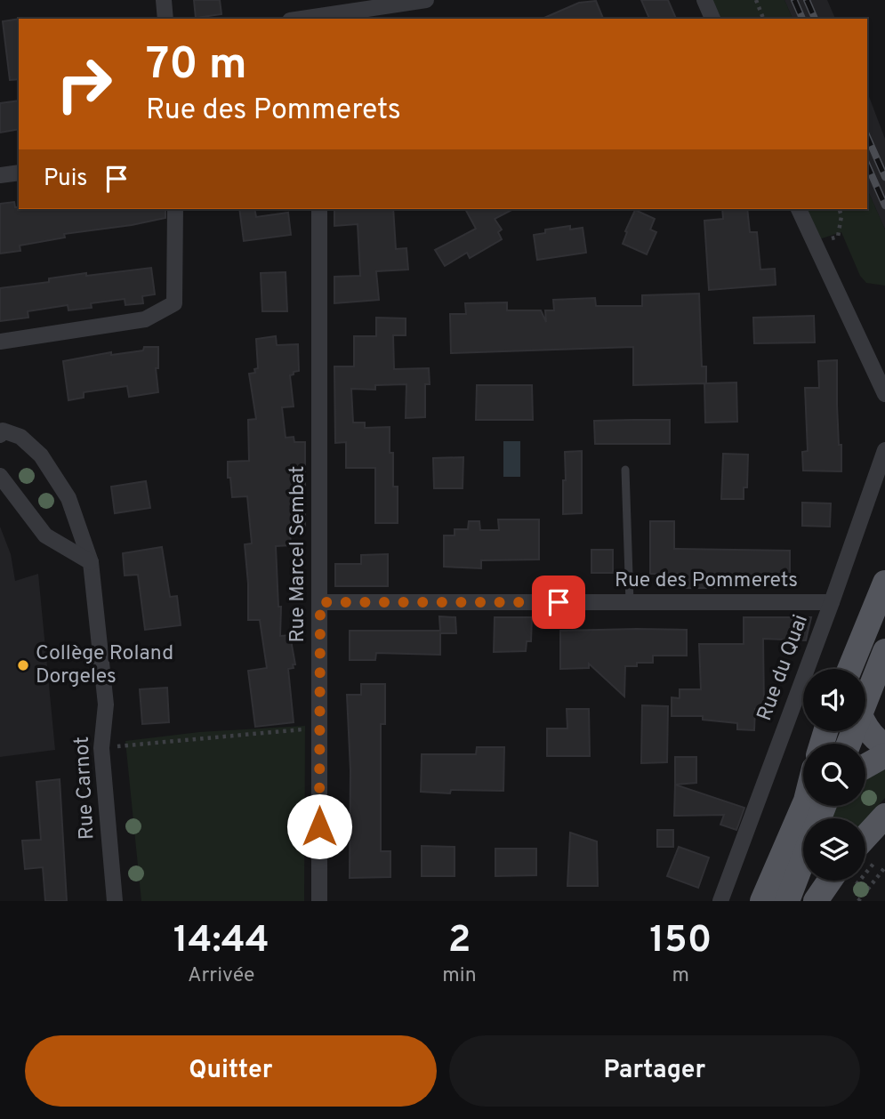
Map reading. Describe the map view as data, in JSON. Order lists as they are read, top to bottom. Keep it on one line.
{"streets":{"street":["Rue Marcel Sembat","Rue des Pommerets","Rue du Quai","Rue Carnot"]},"crossings":[["Rue Marcel Sembat","Rue des Pommerets"],["Rue des Pommerets","Rue du Quai"]],"places":["Collège Roland Dorgeles"],"page":{"turn":["70 m","Rue des Pommerets"],"then":"Puis","eta":["14:44","Arrivée","2","min","150","m"],"buttons":["Quitter","Partager"]}}
